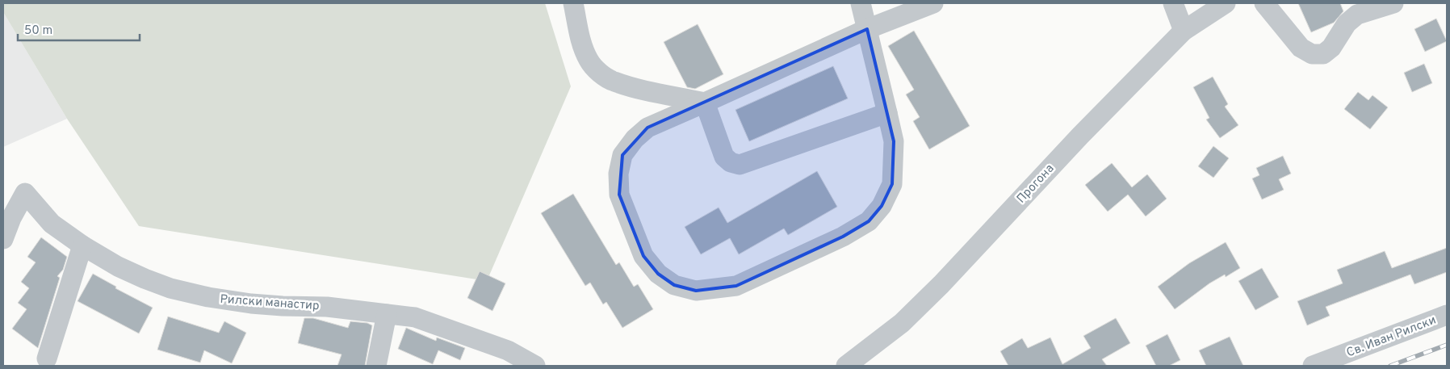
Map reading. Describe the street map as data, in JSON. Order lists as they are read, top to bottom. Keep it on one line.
{"streets":{"street":["Прогона","Рилски манастир","Св. Иван Рилски"]},"scale_bar":"50 m"}
